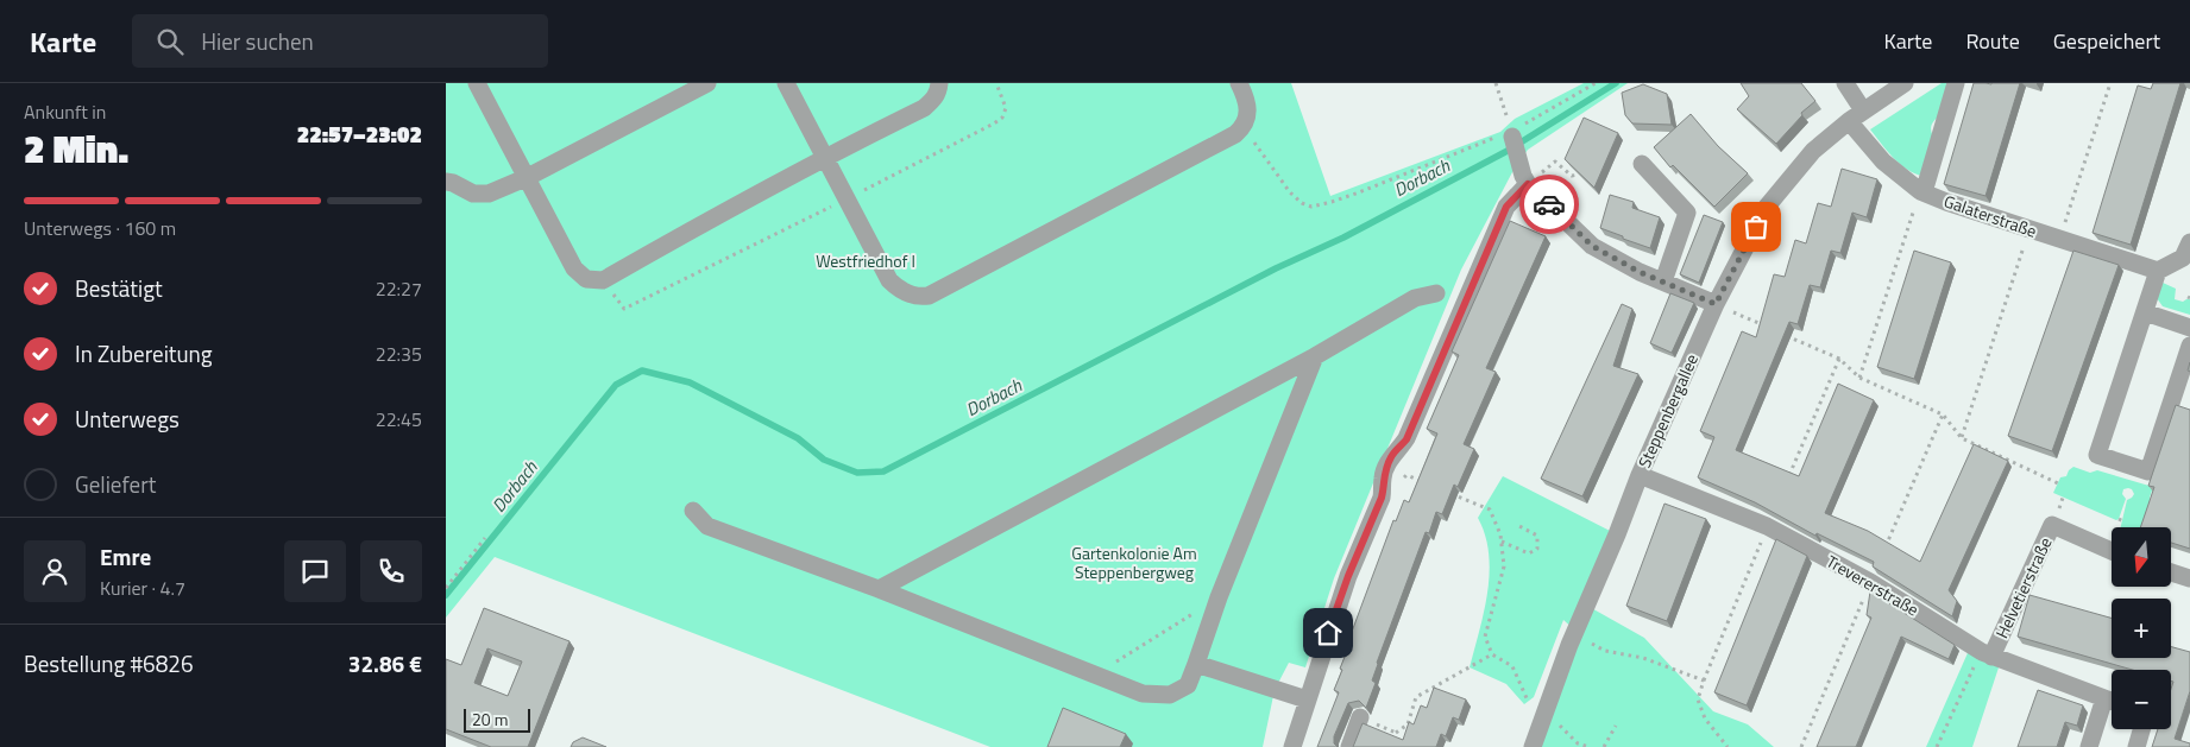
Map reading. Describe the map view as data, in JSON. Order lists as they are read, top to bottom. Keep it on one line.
{"streets":{"street":["Galaterstraße","Steppenbergallee","Trevererstraße","Helvetierstraße"]},"crossings":[["Galaterstraße","Steppenbergallee"],["Steppenbergallee","Trevererstraße"],["Trevererstraße","Helvetierstraße"]],"water":["Dorbach"],"parks":["Westfriedhof I","Gartenkolonie Am Steppenbergweg"],"scale_bar":"20 m","north":"bottom","page":{"header":"Karte","search":"Hier suchen","nav":["Karte","Route","Gespeichert"],"heading":["2 Min.","Ankunft in","22:57–23:02"],"panel":["Emre","Kurier · 4.7","Bestellung #6826","32.86 €"],"bar":"Unterwegs · 160 m","list":[["Bestätigt","22:27"],["In Zubereitung","22:35"],["Unterwegs","22:45"],"Geliefert"],"map_buttons":["+","−"],"scale":"20 m"}}
